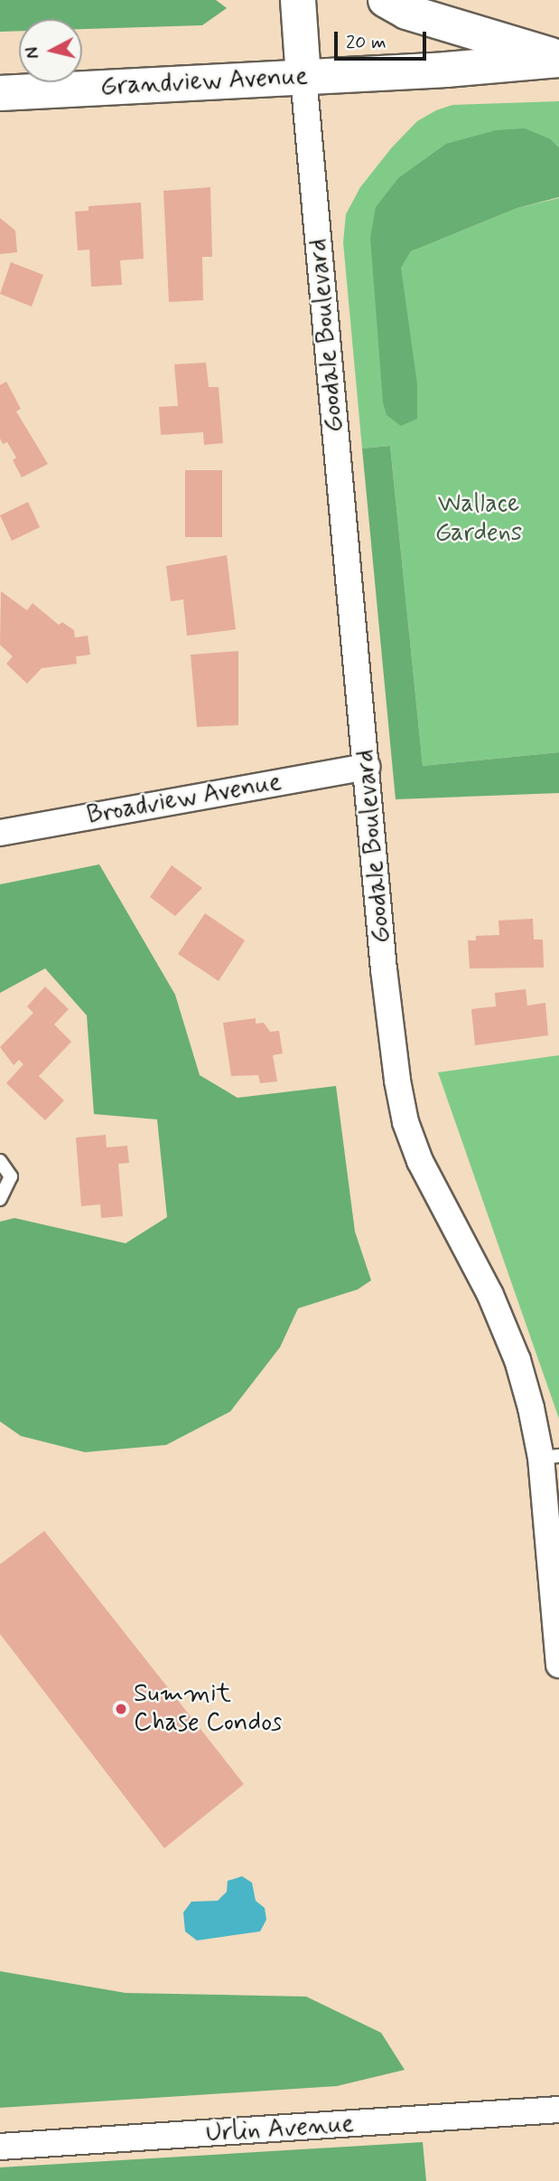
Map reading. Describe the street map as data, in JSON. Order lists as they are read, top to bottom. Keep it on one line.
{"streets":{"main road":["Grandview Avenue","Goodale Boulevard"],"street":["Broadview Avenue","Urlin Avenue"]},"crossings":[["Grandview Avenue","Goodale Boulevard"],["Goodale Boulevard","Broadview Avenue"]],"parks":["Wallace Gardens"],"places":["Summit Chase Condos"],"scale_bar":"20 m","north":"left"}
